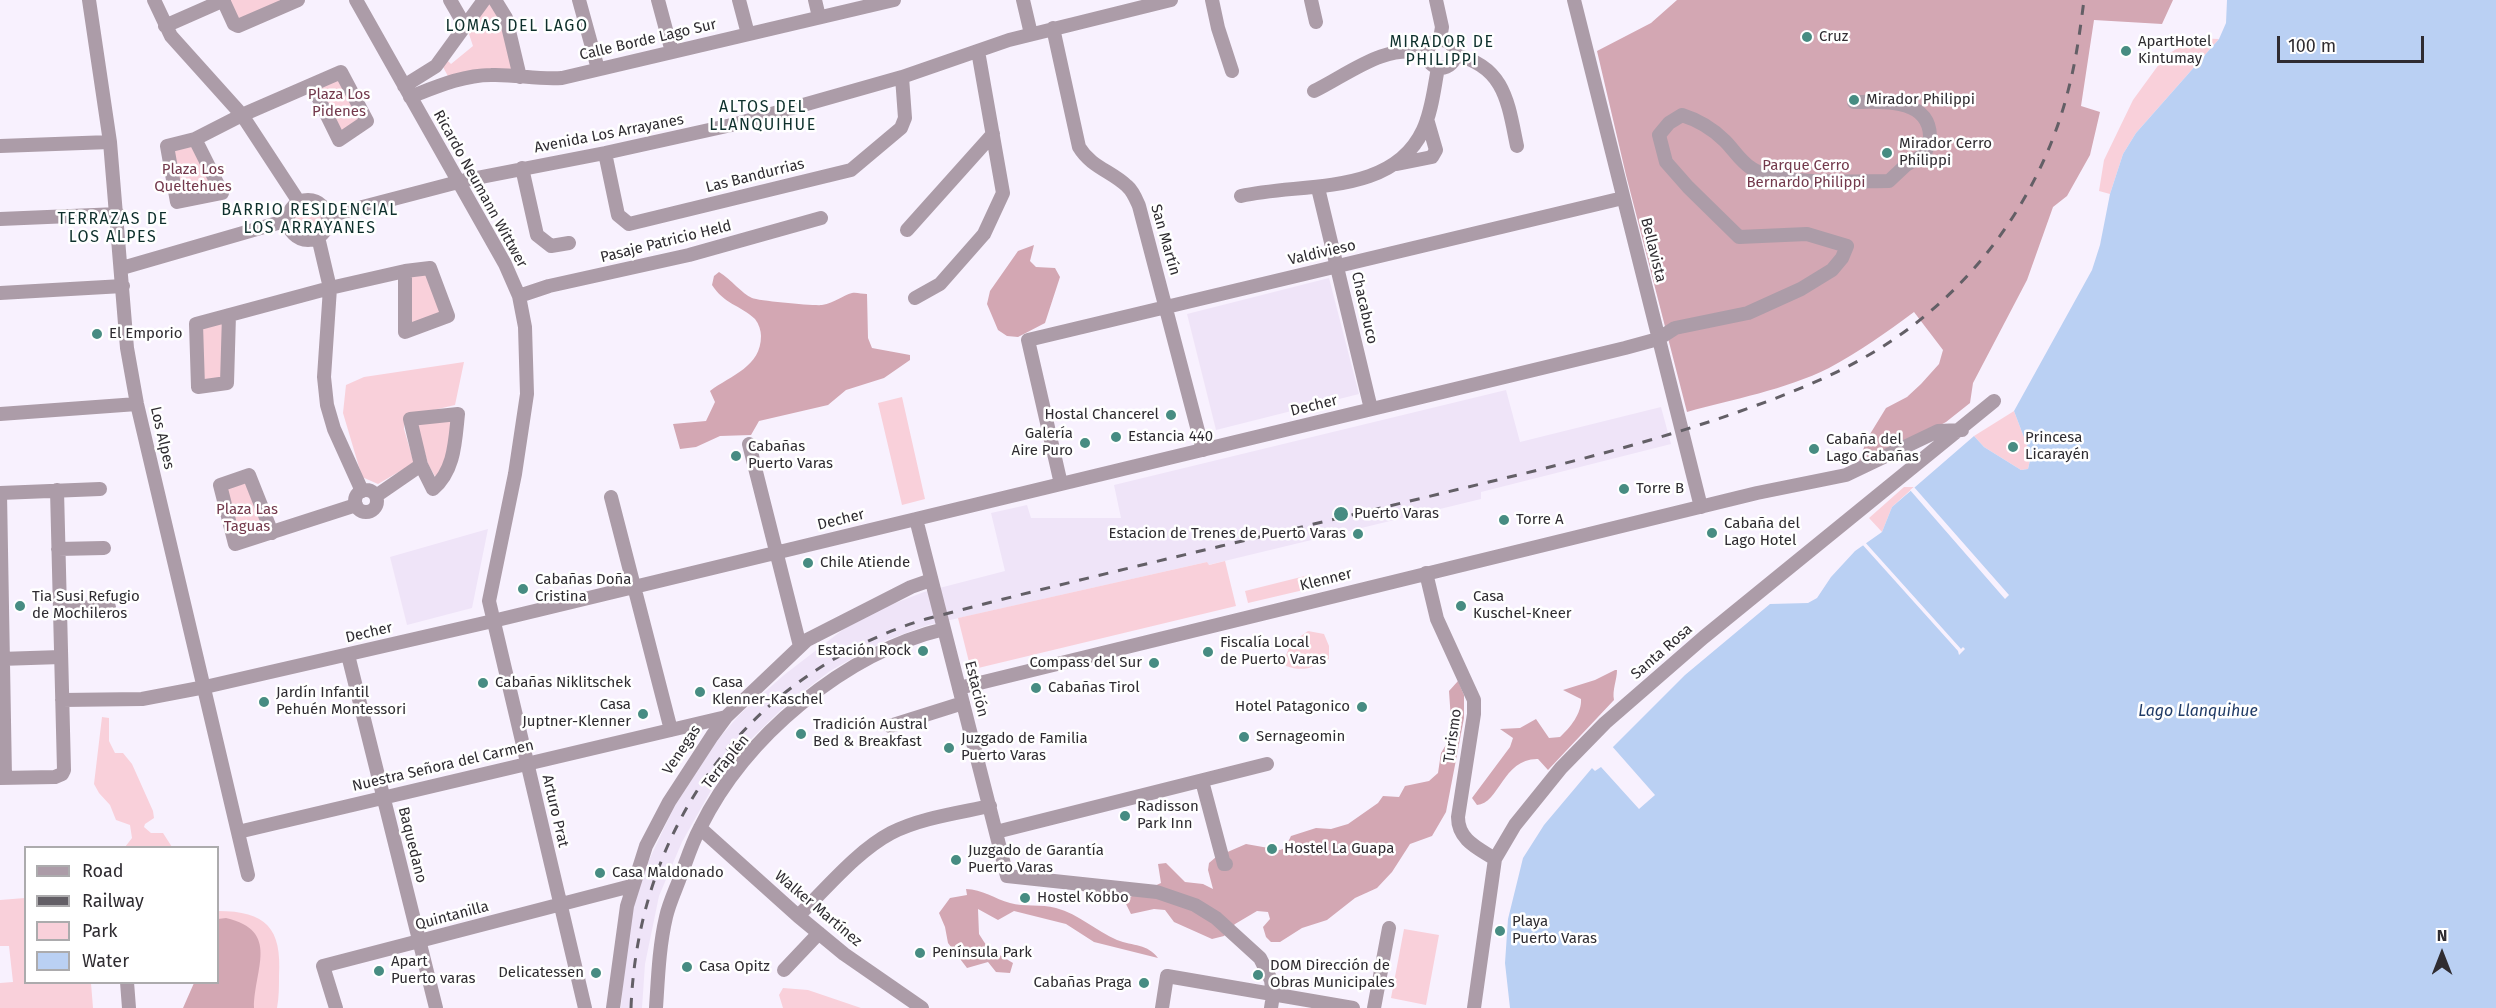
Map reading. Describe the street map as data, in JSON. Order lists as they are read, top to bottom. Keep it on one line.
{"streets":{"street":["Calle Borde Lago Sur","Avenida Los Arrayanes","Las Bandurrias","Ricardo Neumann Wittwer","San Martín","Pasaje Patricio Held","Bellavista","Valdivieso","Chacabuco","Decher","Los Alpes","Klenner","Santa Rosa","Estación","Turismo","Venegas","Terraplén","Nuestra Señora del Carmen","Arturo Prat","Baquedano","Walker Martínez","Quintanilla"]},"crossings":[["Calle Borde Lago Sur","Ricardo Neumann Wittwer"],["Avenida Los Arrayanes","Las Bandurrias"],["Avenida Los Arrayanes","Ricardo Neumann Wittwer"],["Avenida Los Arrayanes","San Martín"],["Ricardo Neumann Wittwer","Pasaje Patricio Held"],["Ricardo Neumann Wittwer","Decher"],["Ricardo Neumann Wittwer","Arturo Prat"],["San Martín","Valdivieso"],["San Martín","Decher"],["Bellavista","Valdivieso"],["Bellavista","Decher"],["Bellavista","Klenner"],["Valdivieso","Chacabuco"],["Valdivieso","Decher"],["Chacabuco","Decher"],["Decher","Los Alpes"],["Decher","Estación"],["Decher","Arturo Prat"],["Decher","Baquedano"],["Los Alpes","Nuestra Señora del Carmen"],["Klenner","Santa Rosa"],["Klenner","Estación"],["Klenner","Turismo"],["Santa Rosa","Turismo"],["Estación","Venegas"],["Estación","Terraplén"],["Venegas","Nuestra Señora del Carmen"],["Venegas","Quintanilla"],["Terraplén","Walker Martínez"],["Nuestra Señora del Carmen","Arturo Prat"],["Nuestra Señora del Carmen","Baquedano"],["Arturo Prat","Quintanilla"],["Baquedano","Quintanilla"]],"districts":["LOMAS DEL LAGO","MIRADOR DE PHILIPPI","ALTOS DEL LLANQUIHUE","BARRIO RESIDENCIAL LOS ARRAYANES","TERRAZAS DE LOS ALPES"],"water":["Lago Llanquihue"],"parks":["Plaza Los Pidenes","Parque Cerro Bernardo Philippi","Plaza Los Queltehues","Plaza Las Taguas"],"places":["Cruz","ApartHotel Kintumay","Mirador Philippi","Mirador Cerro Philippi","El Emporio","Hostal Chancerel","Estancia 440","Galería Aire Puro","Princesa Licarayén","Cabaña del Lago Cabañas","Cabañas Puerto Varas","Torre B","Puerto Varas","Torre A","Cabaña del Lago Hotel","Estacion de Trenes de Puerto Varas","Chile Atiende","Cabañas Doña Cristina","Tia Susi Refugio de Mochileros","Casa Kuschel-Kneer","Estación Rock","Fiscalía Local de Puerto Varas","Compass del Sur","Cabañas Niklitschek","Cabañas Tirol","Casa Klenner-Kaschel","Jardín Infantil Pehuén Montessori","Hotel Patagonico","Casa Juptner-Klenner","Tradición Austral Bed & Breakfast","Sernageomin","Juzgado de Familia Puerto Varas","Radisson Park Inn","Hostel La Guapa","Juzgado de Garantía Puerto Varas","Casa Maldonado","Hostel Kobbo","Playa Puerto Varas","Península Park","Casa Opitz","Apart Puerto varas","Delicatessen","DOM Dirección de Obras Municipales","Cabañas Praga"],"legend":["Road","Railway","Park","Water"],"scale_bar":"100 m","north":"top"}
